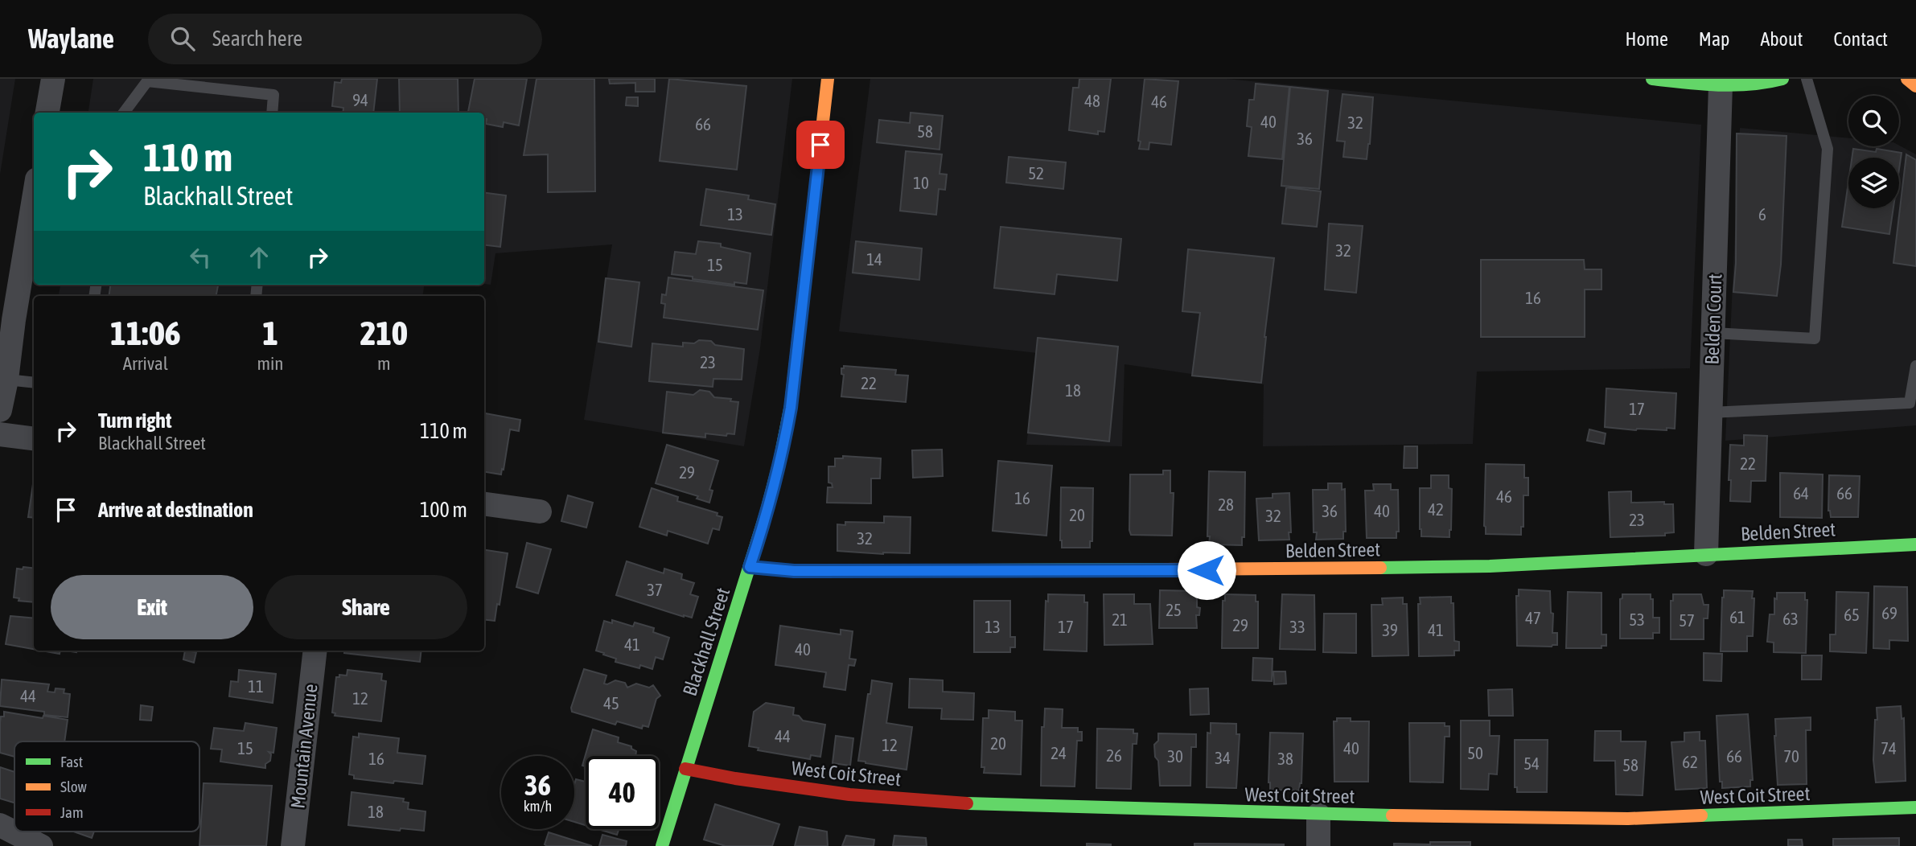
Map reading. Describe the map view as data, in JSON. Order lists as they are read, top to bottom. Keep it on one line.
{"streets":{"street":["Belden Court","Belden Street","Blackhall Street","Mountain Avenue","West Coit Street"]},"crossings":[["Belden Court","Belden Street"],["Belden Street","Blackhall Street"],["Blackhall Street","West Coit Street"]],"house_numbers":["94","48","46","40","32","66","58","36","52","10","13","6","32","14","15","16","23","22","18","17","22","29","64","66","46","16","28","42","36","40","20","32","23","32","37","25","69","65","61","47","63","21","53","57","29","13","17","33","39","41","41","40","11","44","12","45","44","20","12","15","40","74","24","50","26","30","66","70","34","16","38","62","54","58","18"],"legend":["Fast","Slow","Jam"],"page":{"header":"Waylane","search":"Search here","nav":["Home","Map","About","Contact"],"turn":["110 m","Blackhall Street"],"eta":["11:06","Arrival","1","min","210","m"],"list":[{"name":"Turn right","note":"Blackhall Street","value":"110 m"},{"name":"Arrive at destination","value":"100 m"}],"buttons":["Exit","Share"],"speed":"36 km/h","limit":"40"}}
